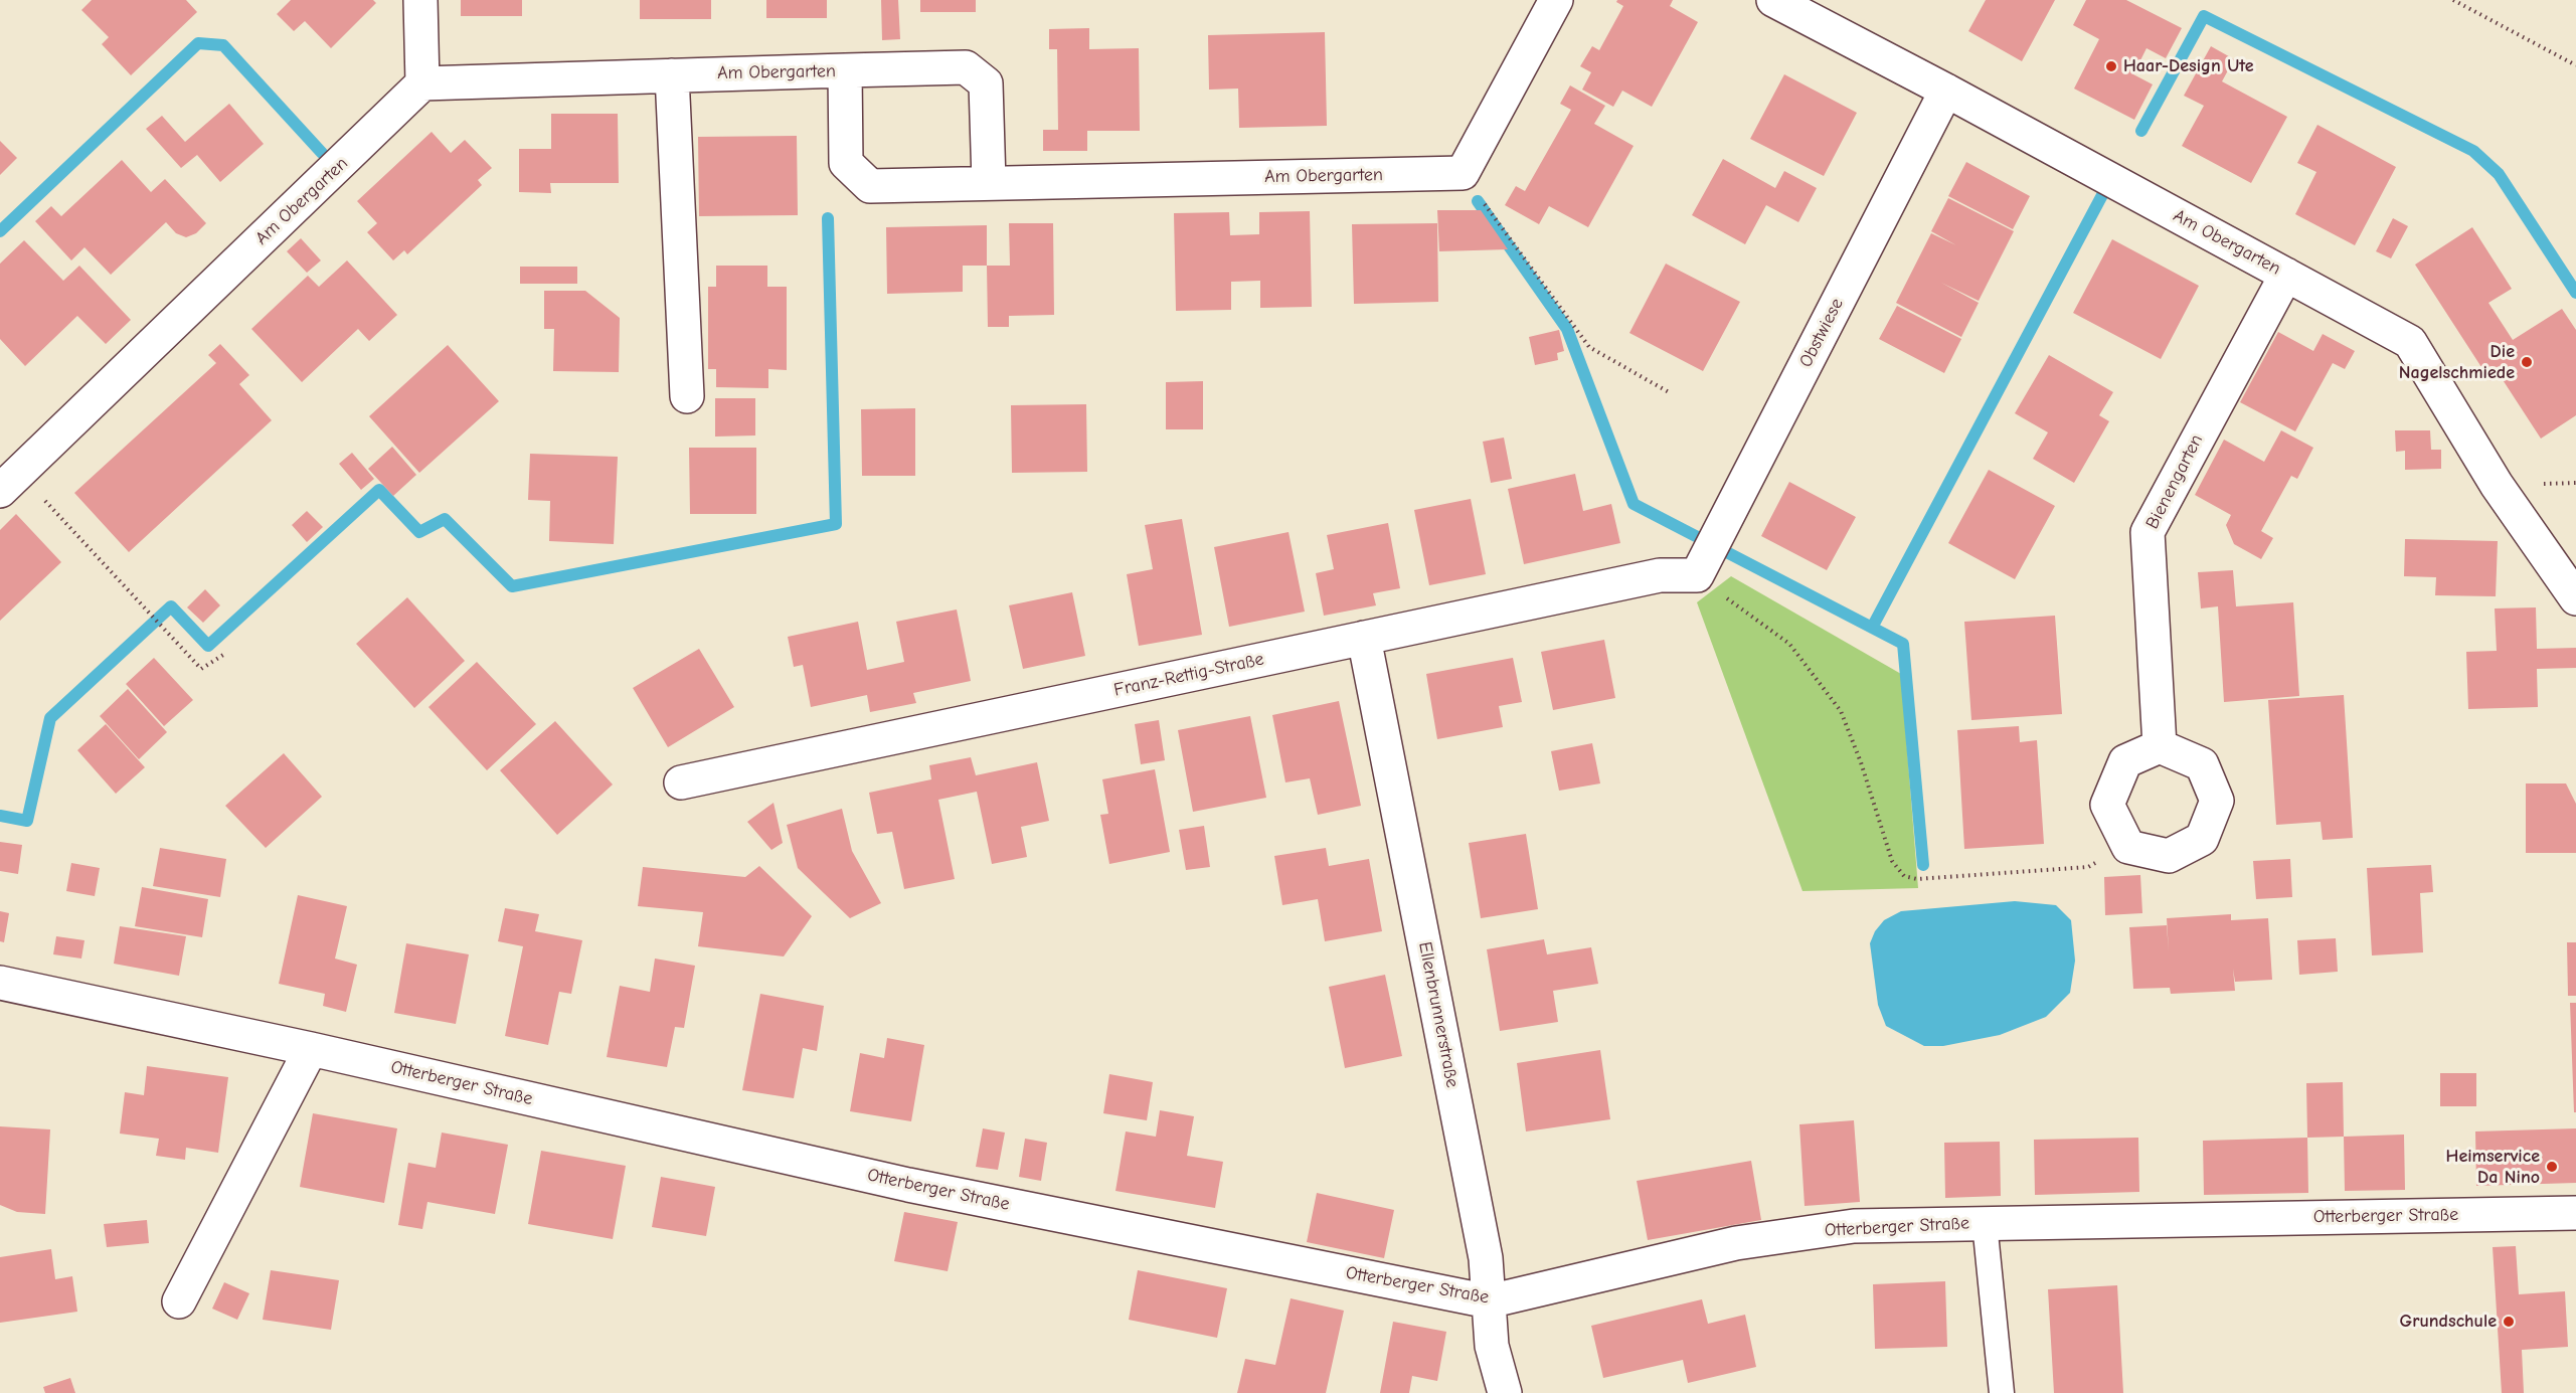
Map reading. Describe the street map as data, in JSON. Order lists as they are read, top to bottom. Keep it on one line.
{"streets":{"street":["Am Obergarten","Obstwiese","Bienengarten","Franz-Rettig-Straße","Ellenbrunnerstraße","Otterberger Straße"]},"crossings":[["Am Obergarten","Obstwiese"],["Am Obergarten","Bienengarten"],["Obstwiese","Franz-Rettig-Straße"],["Franz-Rettig-Straße","Ellenbrunnerstraße"],["Ellenbrunnerstraße","Otterberger Straße"]],"places":["Haar-Design Ute","Die Nagelschmiede","Heimservice Da Nino","Grundschule"]}
